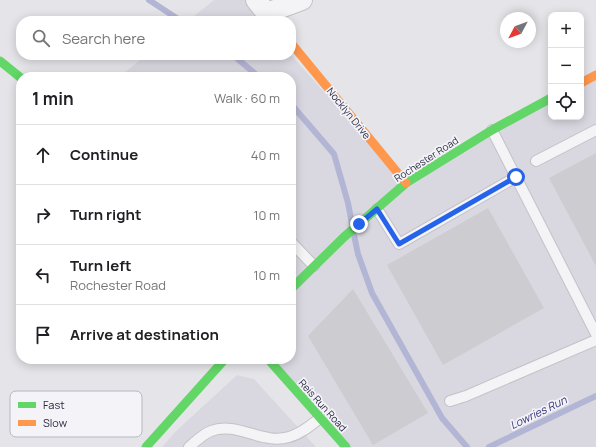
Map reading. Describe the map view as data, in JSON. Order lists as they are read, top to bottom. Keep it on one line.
{"streets":{"street":["Nocklyn Drive","Rochester Road","Reis Run Road"]},"crossings":[["Nocklyn Drive","Rochester Road"]],"water":["Lowries Run"],"legend":["Fast","Slow"],"north":"bottom left","page":{"map_buttons":["+","−"],"search":"Search here","heading":["1 min","Walk · 60 m"],"list":[["Continue","40 m"],["Turn right","10 m"],["Turn left","Rochester Road","10 m"],"Arrive at destination"]}}
